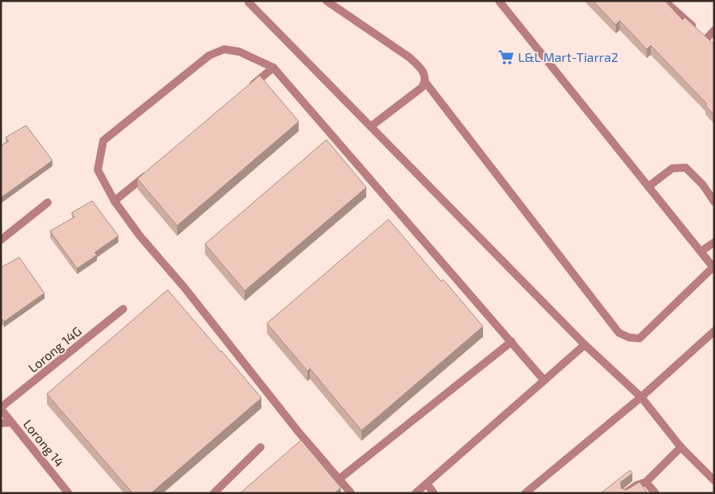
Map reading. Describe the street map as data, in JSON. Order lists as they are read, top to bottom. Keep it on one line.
{"streets":{"street":["Lorong 14G","Lorong 14"]},"crossings":[["Lorong 14G","Lorong 14"]],"places":{"supermarket":["L&L Mart-Tiarra2"]}}
